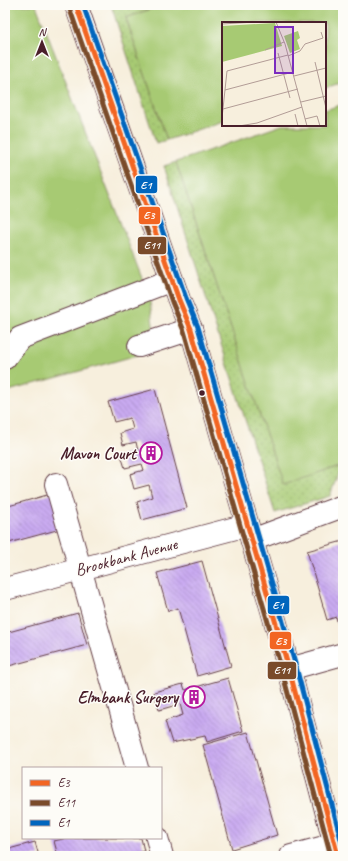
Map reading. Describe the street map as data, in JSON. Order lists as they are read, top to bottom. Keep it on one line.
{"streets":{"street":["Brookbank Avenue"]},"places":{"building":["Mavon Court","Elmbank Surgery"]},"lines":["transit line E3","transit line E1","transit line E11"],"legend":["E3","E11","E1"],"north":"top"}
